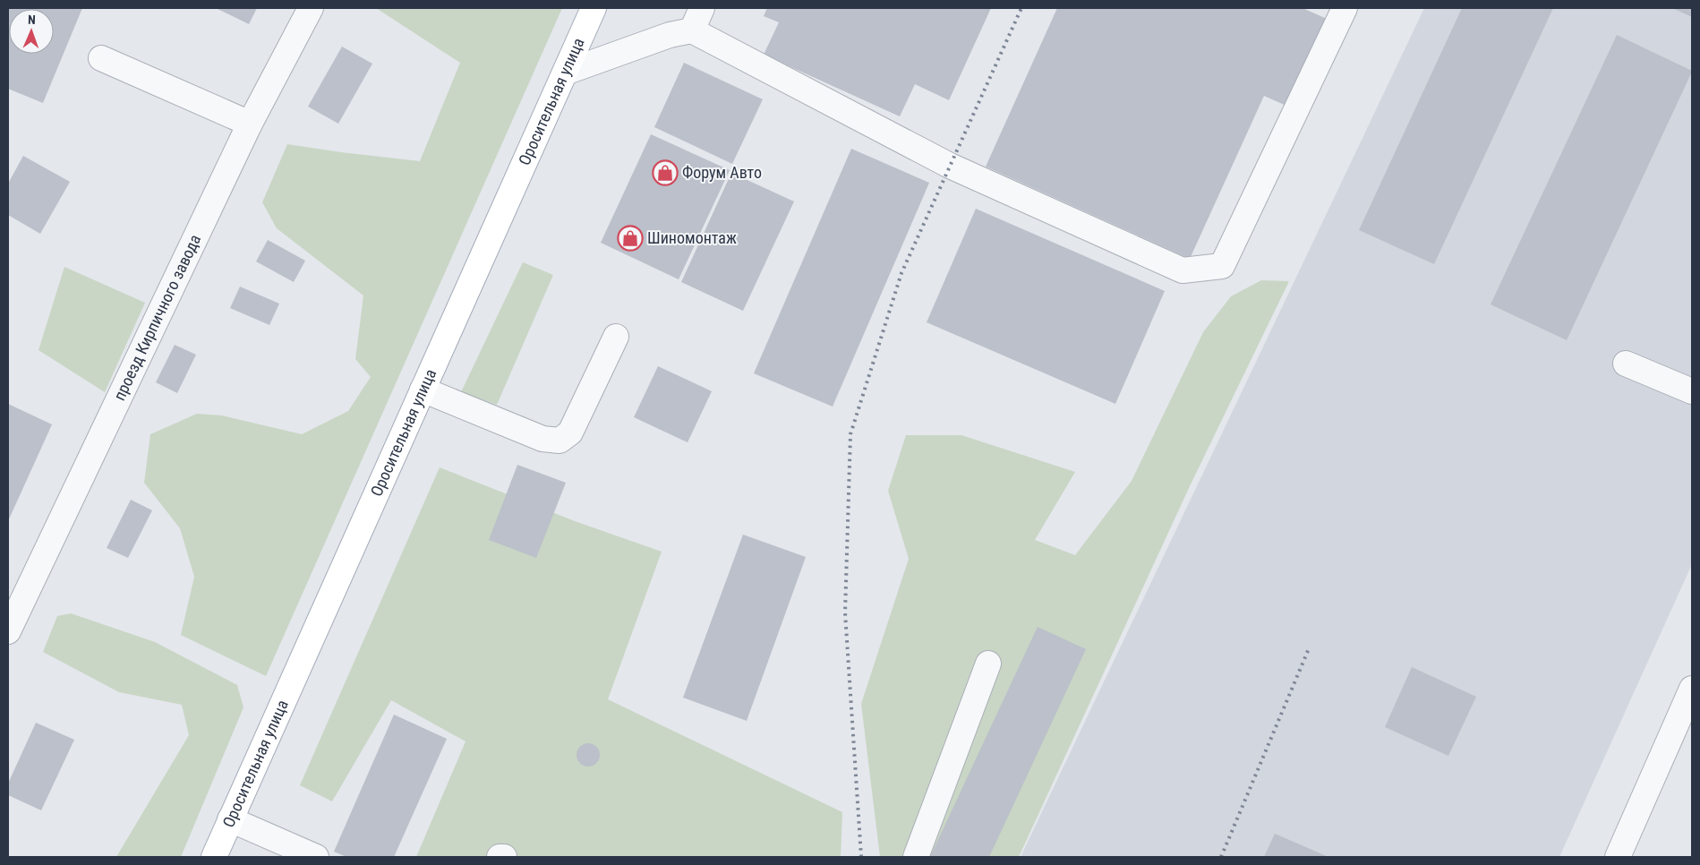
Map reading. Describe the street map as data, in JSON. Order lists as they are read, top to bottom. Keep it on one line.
{"streets":{"main road":["Оросительная улица"],"street":["проезд Кирпичного завода"]},"places":{"shop":["Форум Авто","Шиномонтаж"]},"north":"top"}
